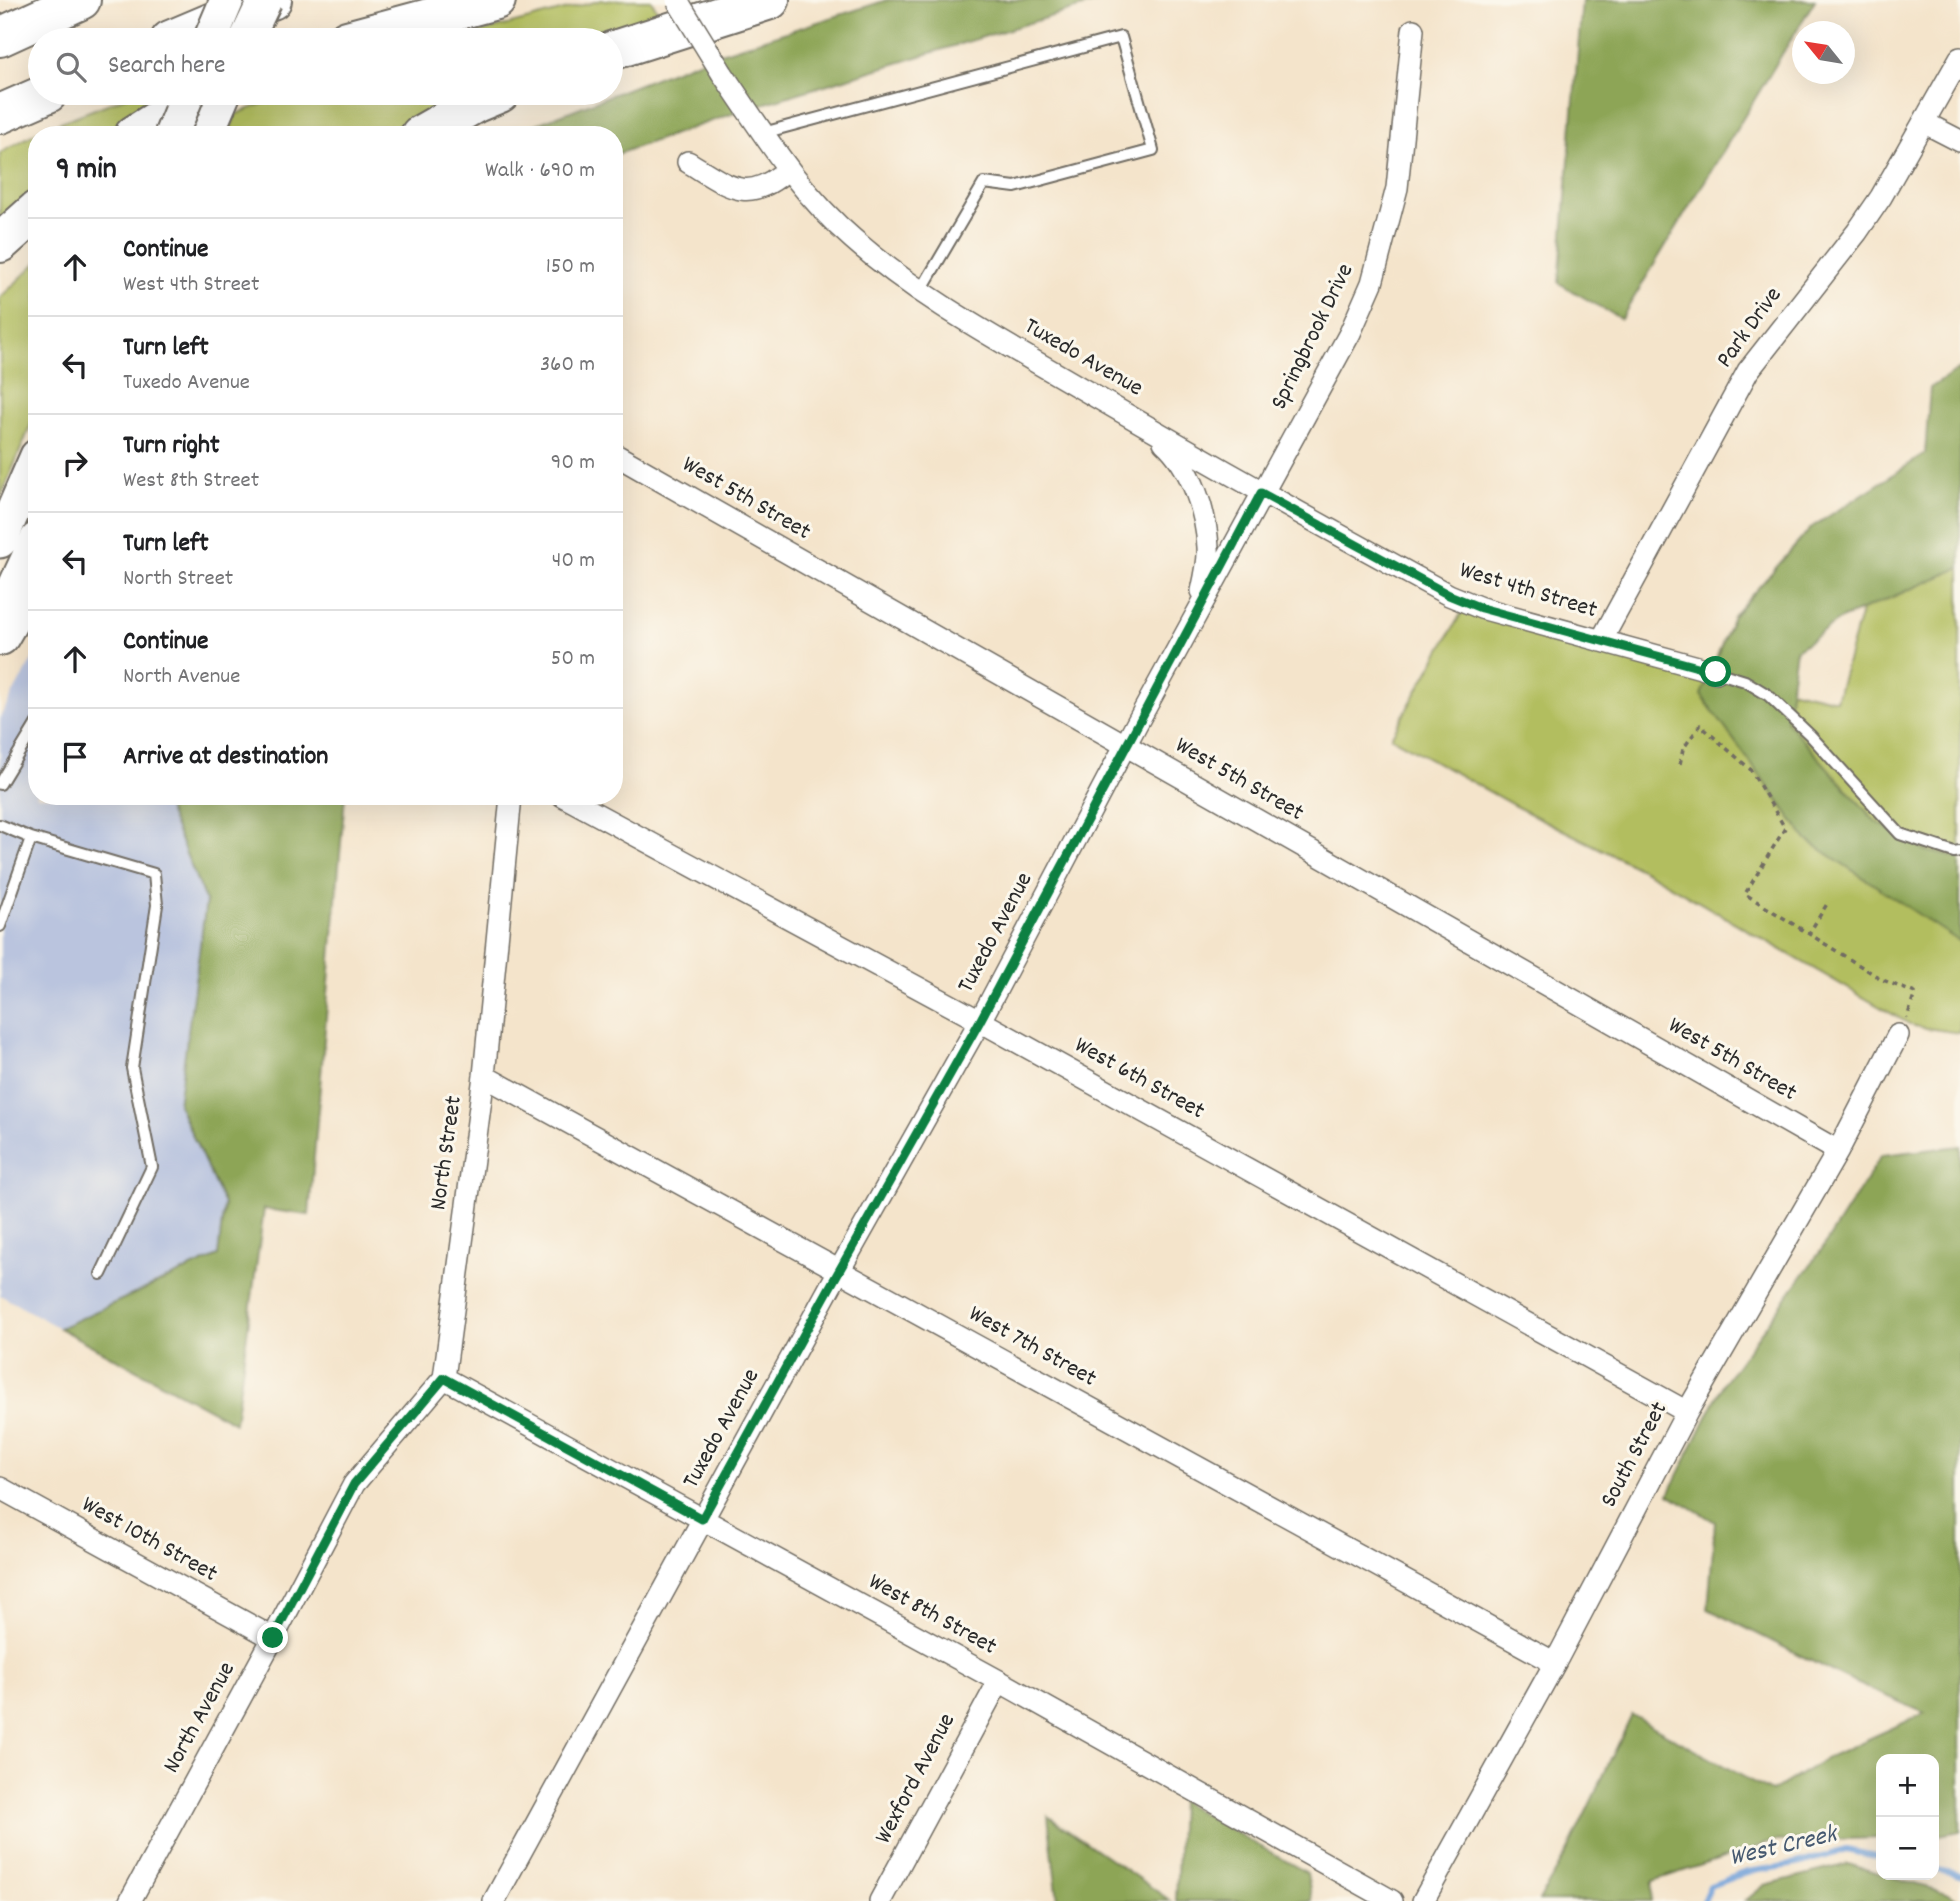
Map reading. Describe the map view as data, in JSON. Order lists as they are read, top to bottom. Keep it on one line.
{"streets":{"street":["Park Drive","Springbrook Drive","Tuxedo Avenue","West 5th Street","West 4th Street","West 6th Street","North Street","West 7th Street","South Street","West 10th Street","West 8th Street","North Avenue","Wexford Avenue"]},"crossings":[["Park Drive","West 4th Street"],["Springbrook Drive","Tuxedo Avenue"],["Springbrook Drive","West 4th Street"],["Tuxedo Avenue","West 5th Street"],["Tuxedo Avenue","West 4th Street"],["Tuxedo Avenue","West 6th Street"],["Tuxedo Avenue","West 7th Street"],["Tuxedo Avenue","West 8th Street"],["West 5th Street","South Street"],["West 6th Street","South Street"],["North Street","West 7th Street"],["North Street","West 8th Street"],["North Street","North Avenue"],["West 7th Street","South Street"],["West 10th Street","North Avenue"],["West 8th Street","North Avenue"],["West 8th Street","Wexford Avenue"]],"water":["West Creek"],"north":"top left","page":{"search":"Search here","heading":["9 min","Walk · 690 m"],"list":[["Continue","West 4th Street","150 m"],["Turn left","Tuxedo Avenue","360 m"],["Turn right","West 8th Street","90 m"],["Turn left","North Street","40 m"],["Continue","North Avenue","50 m"],"Arrive at destination"],"map_buttons":["+","−"]}}
